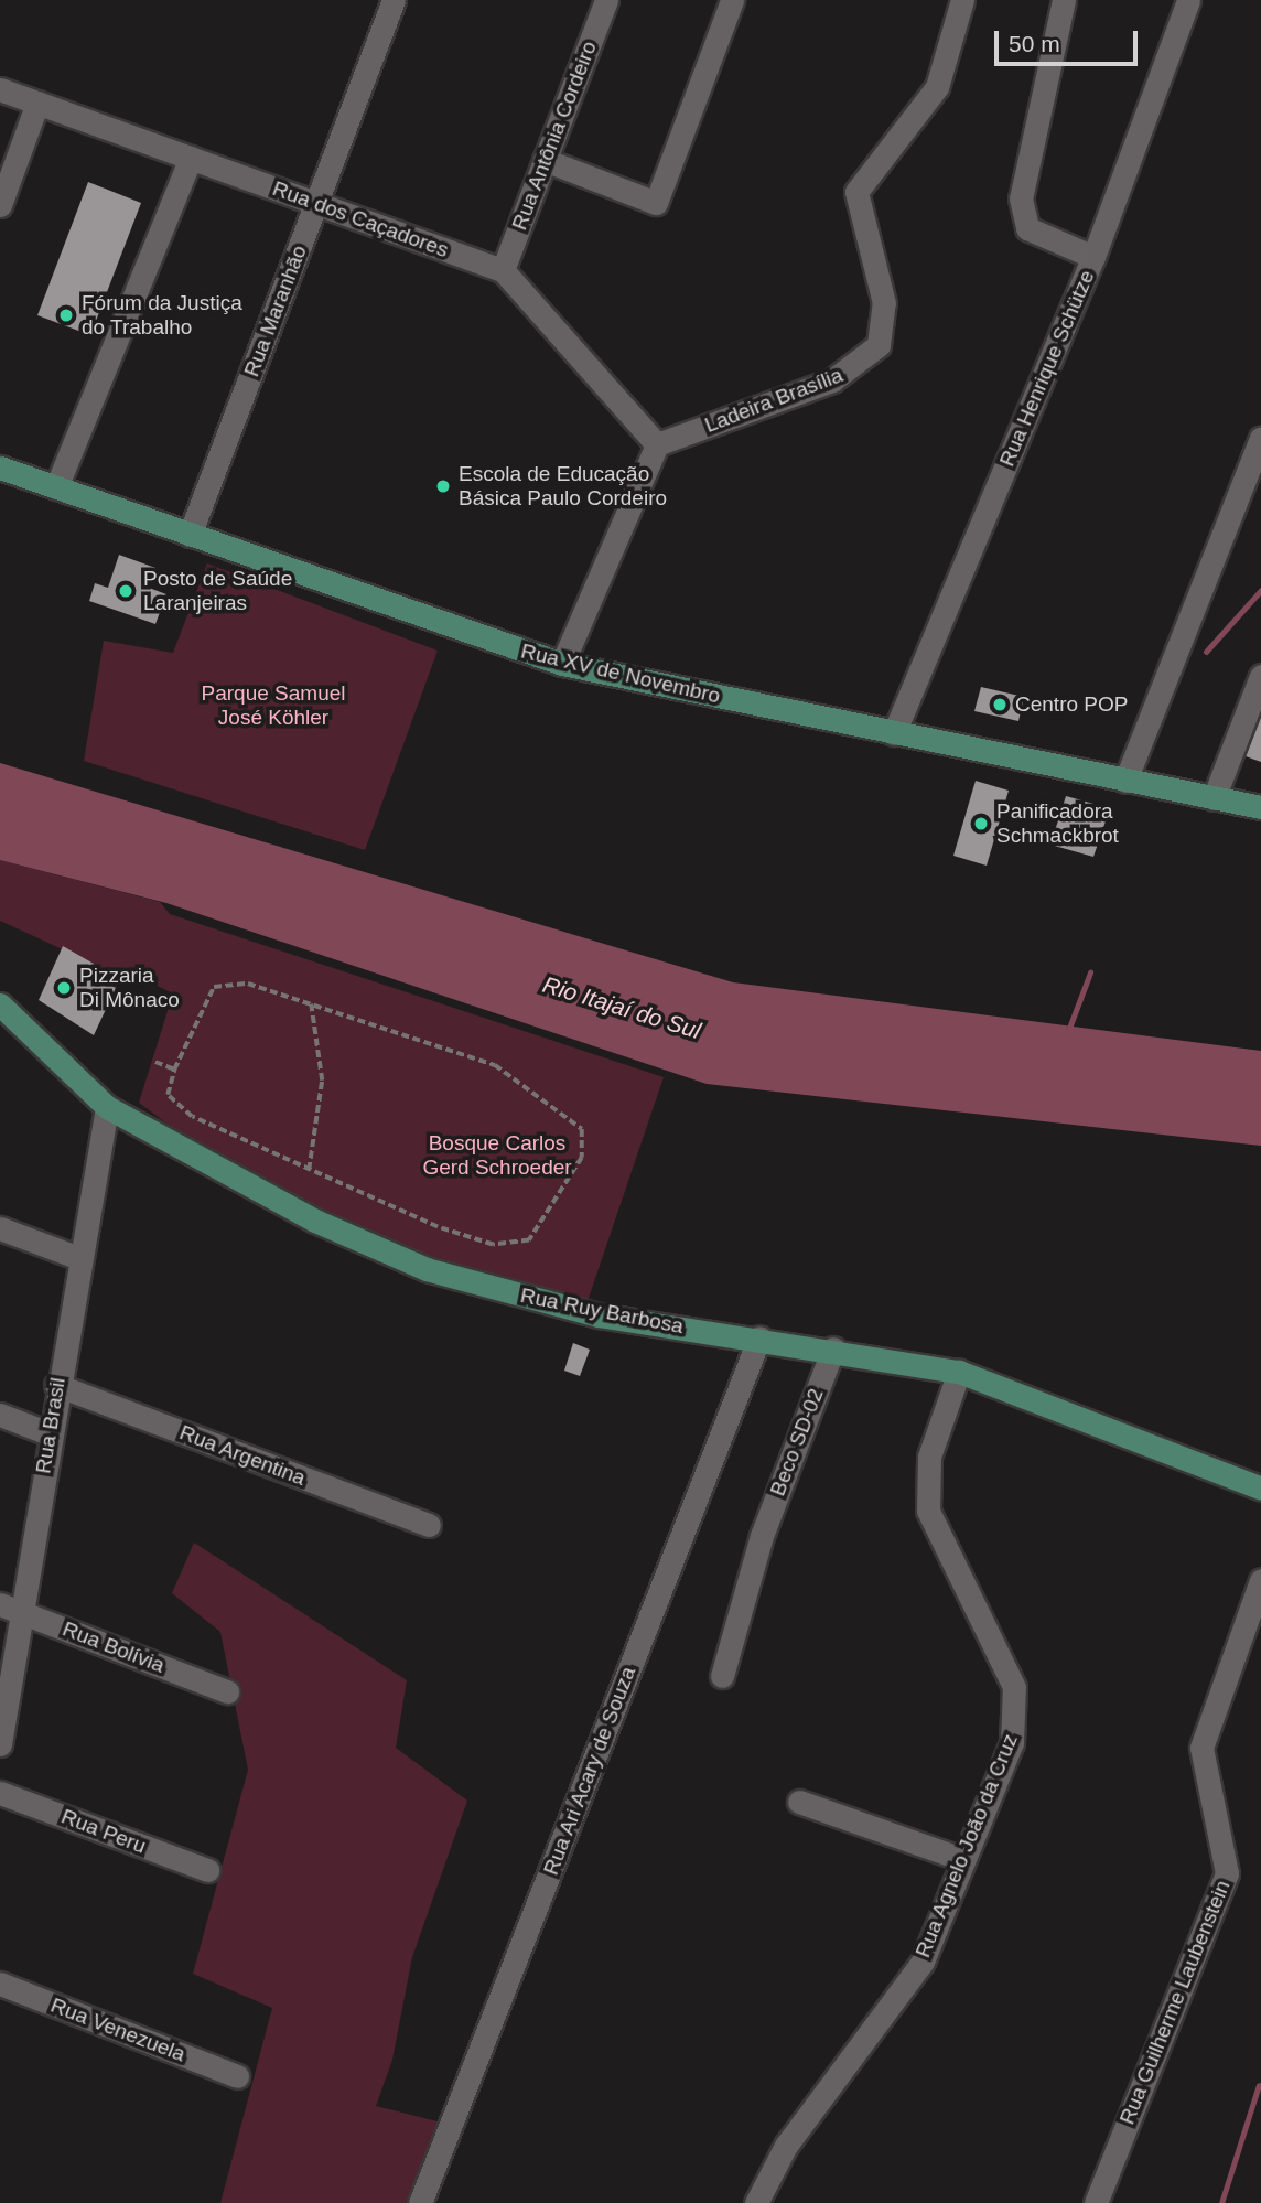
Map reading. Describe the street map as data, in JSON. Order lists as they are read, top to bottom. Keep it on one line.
{"streets":{"main road":["Rua XV de Novembro","Rua Ruy Barbosa"],"street":["Rua Antônia Cordeiro","Rua dos Caçadores","Rua Maranhão","Rua Henrique Schütze","Ladeira Brasília","Rua Brasil","Beco SD-02","Rua Argentina","Rua Bolívia","Rua Ari Acary de Souza","Rua Peru","Rua Agnelo João da Cruz","Rua Guilherme Laubenstein","Rua Venezuela"]},"crossings":[["Rua Antônia Cordeiro","Rua dos Caçadores"],["Rua dos Caçadores","Rua Maranhão"],["Rua dos Caçadores","Ladeira Brasília"],["Rua Maranhão","Rua XV de Novembro"],["Rua Henrique Schütze","Rua XV de Novembro"],["Rua Ruy Barbosa","Rua Brasil"],["Rua Ruy Barbosa","Beco SD-02"],["Rua Ruy Barbosa","Rua Ari Acary de Souza"],["Rua Ruy Barbosa","Rua Agnelo João da Cruz"],["Rua Brasil","Rua Argentina"],["Rua Brasil","Rua Bolívia"]],"water":["Rio Itajaí do Sul"],"parks":["Parque Samuel José Köhler","Bosque Carlos Gerd Schroeder"],"places":["Fórum da Justiça do Trabalho","Escola de Educação Básica Paulo Cordeiro","Posto de Saúde Laranjeiras","Centro POP","Panificadora Schmackbrot","Pizzaria Di Mônaco"],"scale_bar":"50 m"}
